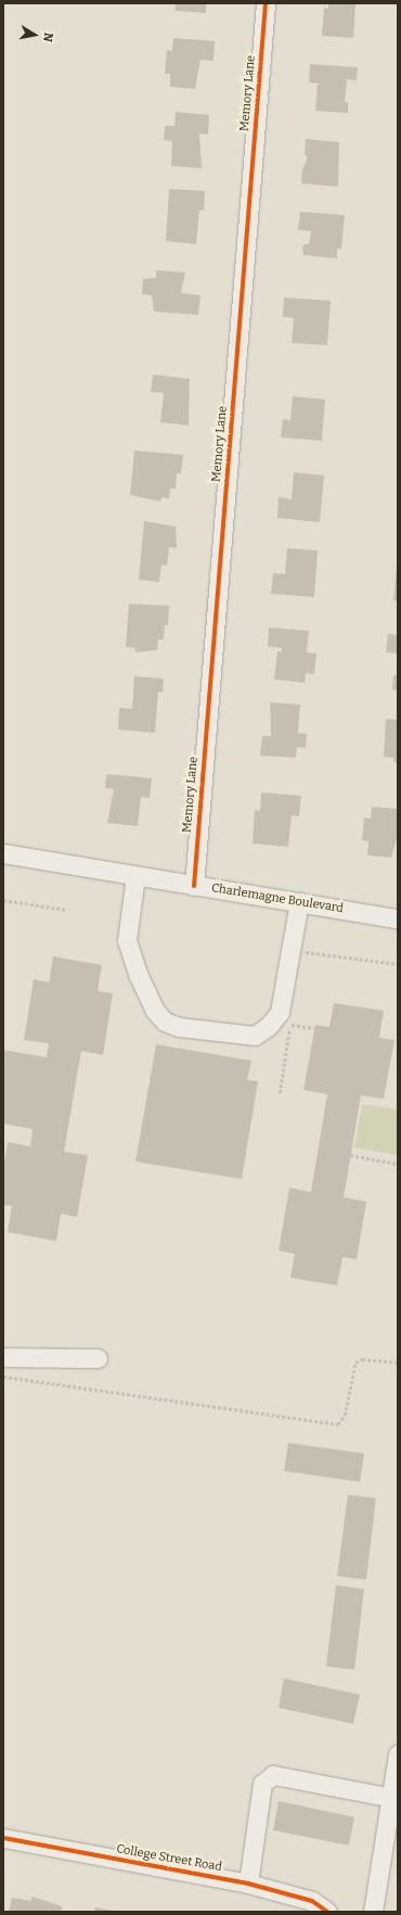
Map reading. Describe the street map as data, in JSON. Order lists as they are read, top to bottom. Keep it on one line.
{"streets":{"street":["Memory Lane","Charlemagne Boulevard","College Street Road"]},"crossings":[["Memory Lane","Charlemagne Boulevard"]],"north":"right"}
